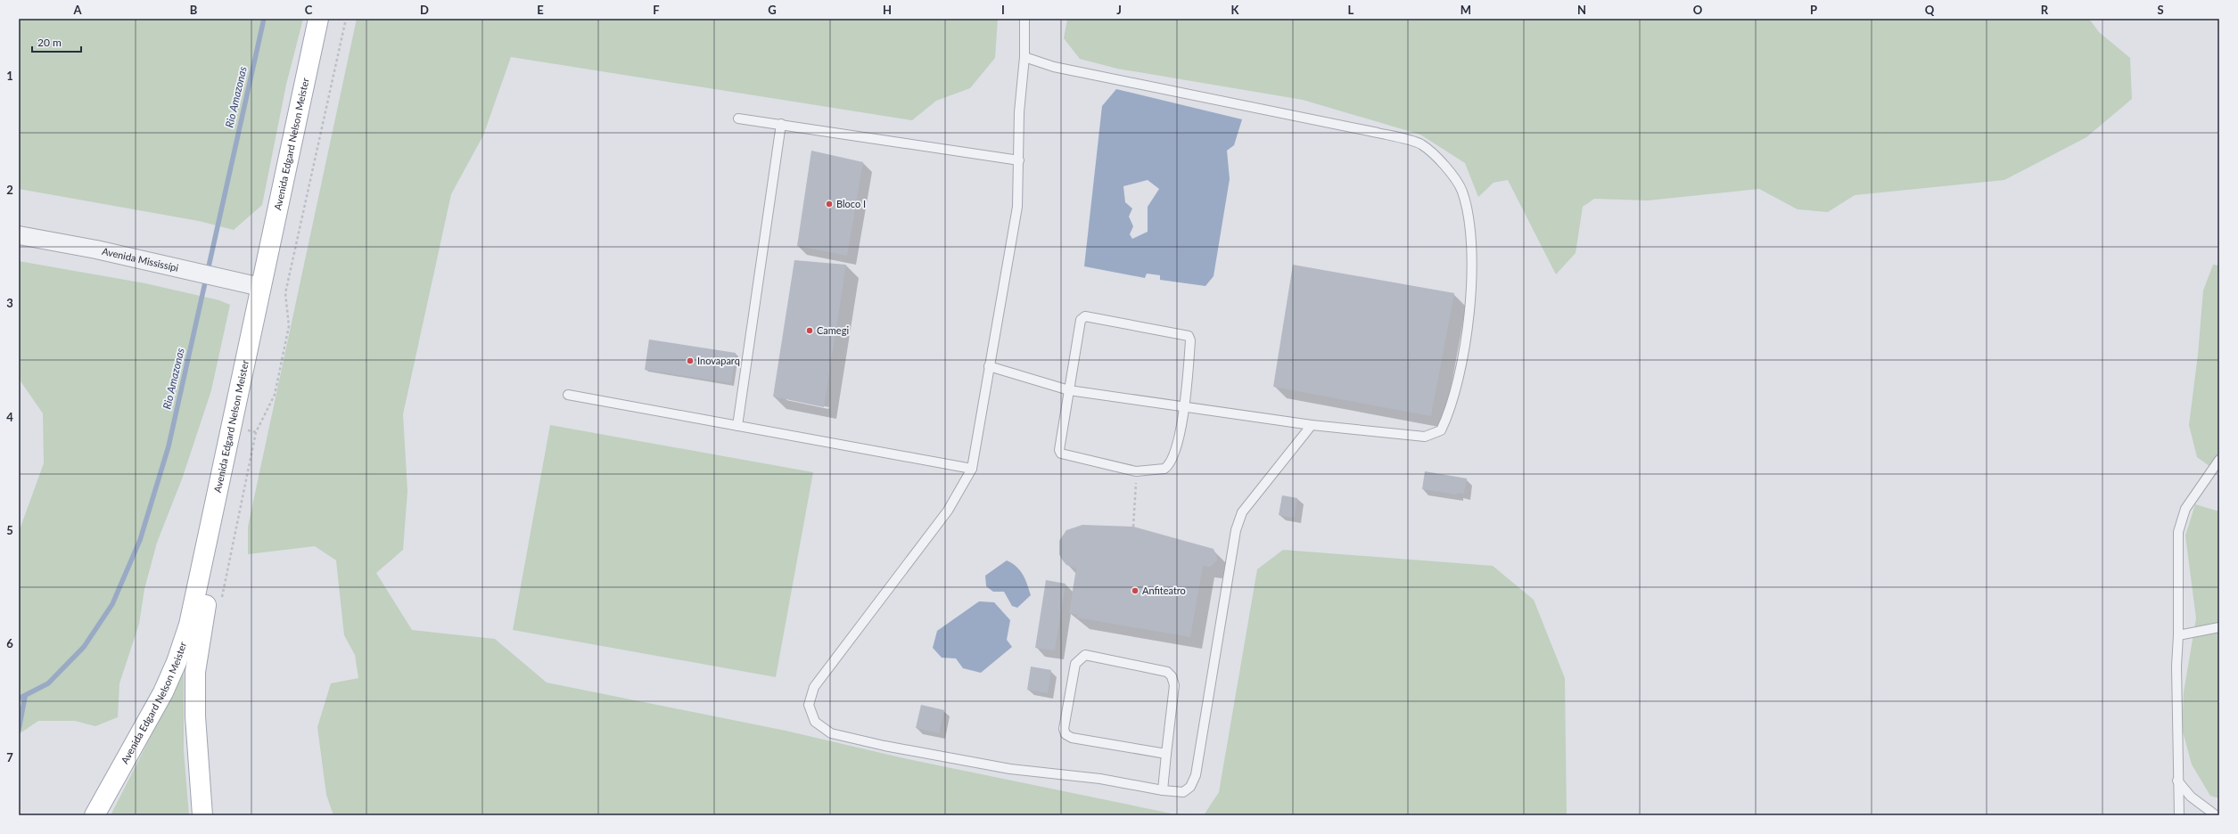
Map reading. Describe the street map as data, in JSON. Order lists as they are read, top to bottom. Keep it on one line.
{"streets":{"main road":["Avenida Edgard Nelson Meister"],"street":["Avenida Mississípi"]},"crossings":[["Avenida Edgard Nelson Meister","Avenida Mississípi"]],"water":["Rio Amazonas"],"places":["Bloco I","Camegi","Inovaparq","Anfiteatro"],"scale_bar":"20 m","grid":{"columns":["A","B","C","D","E","F","G","H","I","J","K","L","M","N","O","P","Q","R","S"],"rows":["1","2","3","4","5","6","7"]}}
